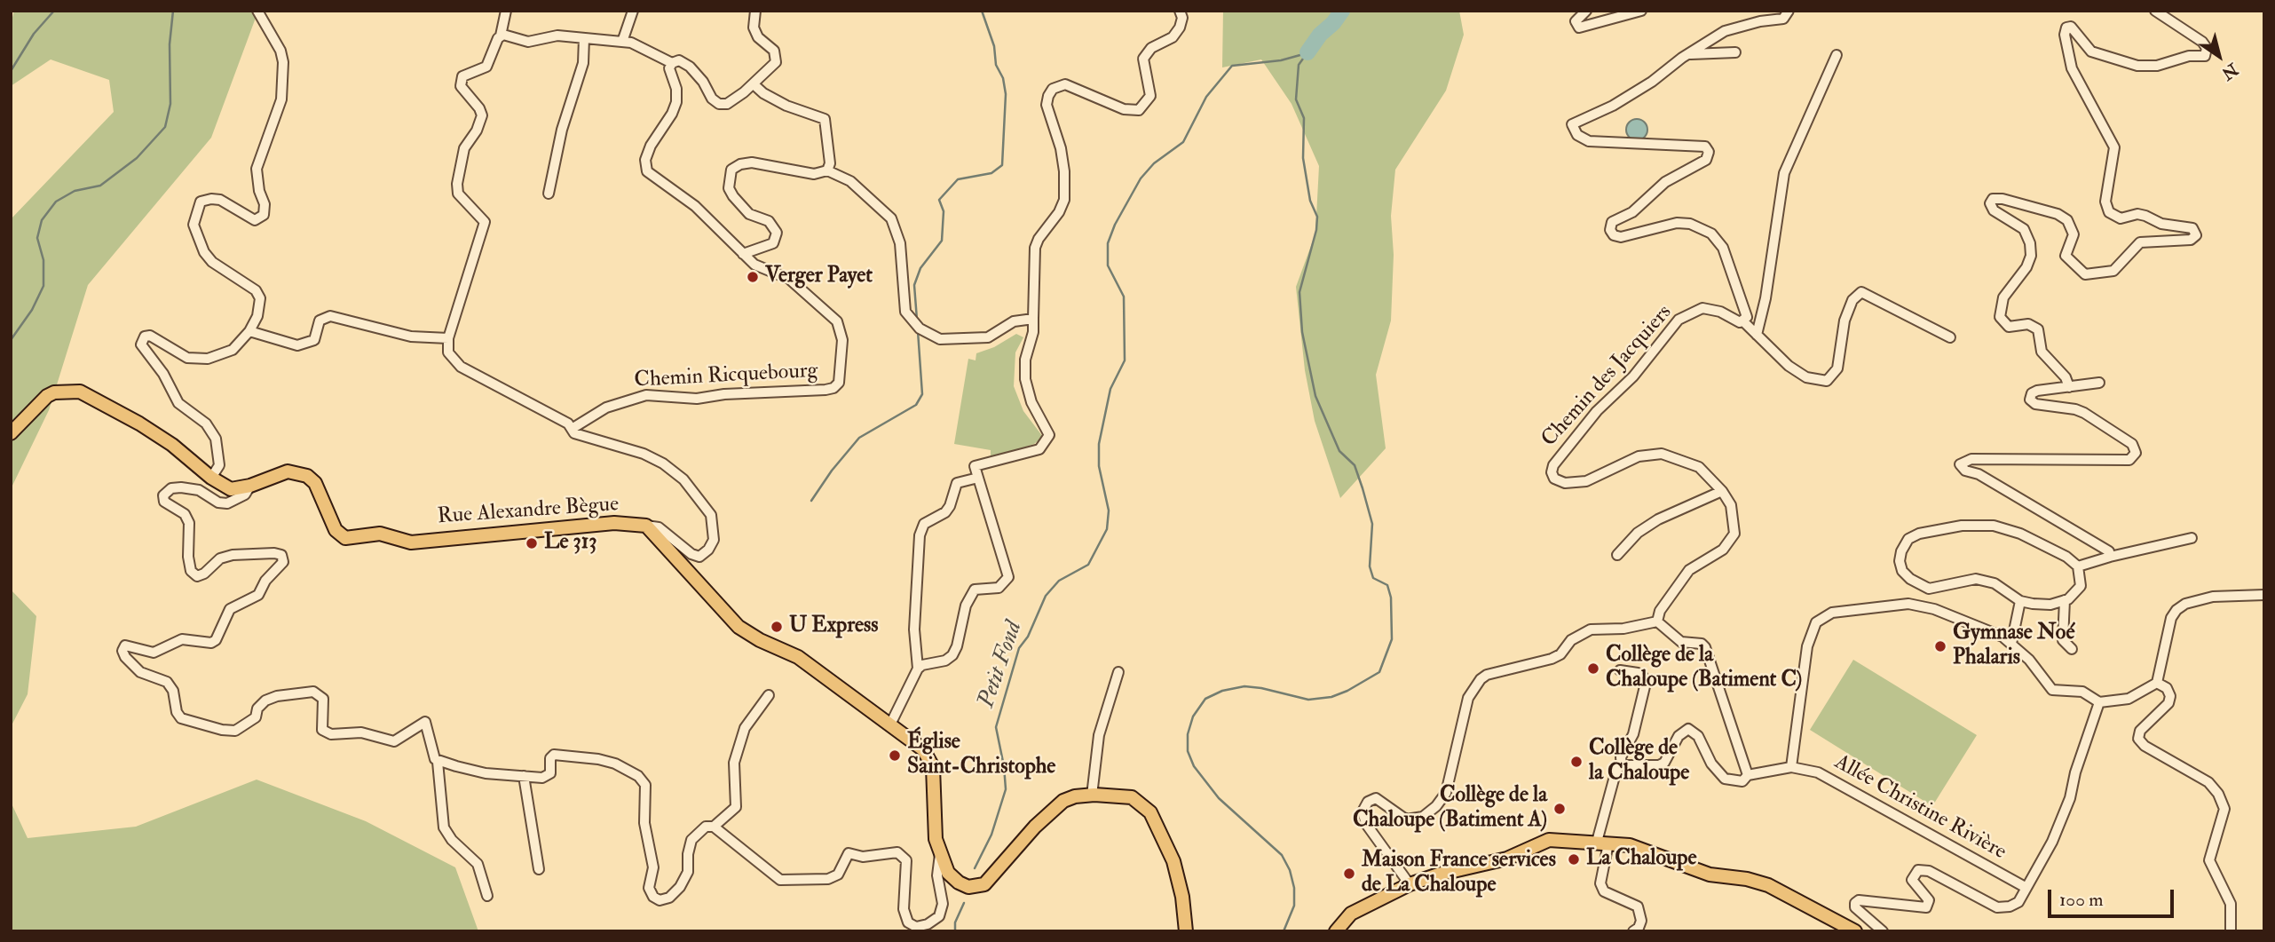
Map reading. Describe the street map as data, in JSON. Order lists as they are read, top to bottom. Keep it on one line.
{"streets":{"main road":["Rue Alexandre Bègue"],"street":["Chemin Ricquebourg","Chemin des Jacquiers","Allée Christine Rivière"]},"water":["Petit Fond"],"places":["Verger Payet","Le 313","U Express","Gymnase Noé Phalaris","Collège de la Chaloupe (Batiment C)","Église Saint-Christophe","Collège de la Chaloupe","Collège de la Chaloupe (Batiment A)","La Chaloupe","Maison France services de La Chaloupe"],"scale_bar":"100 m","north":"bottom right"}
